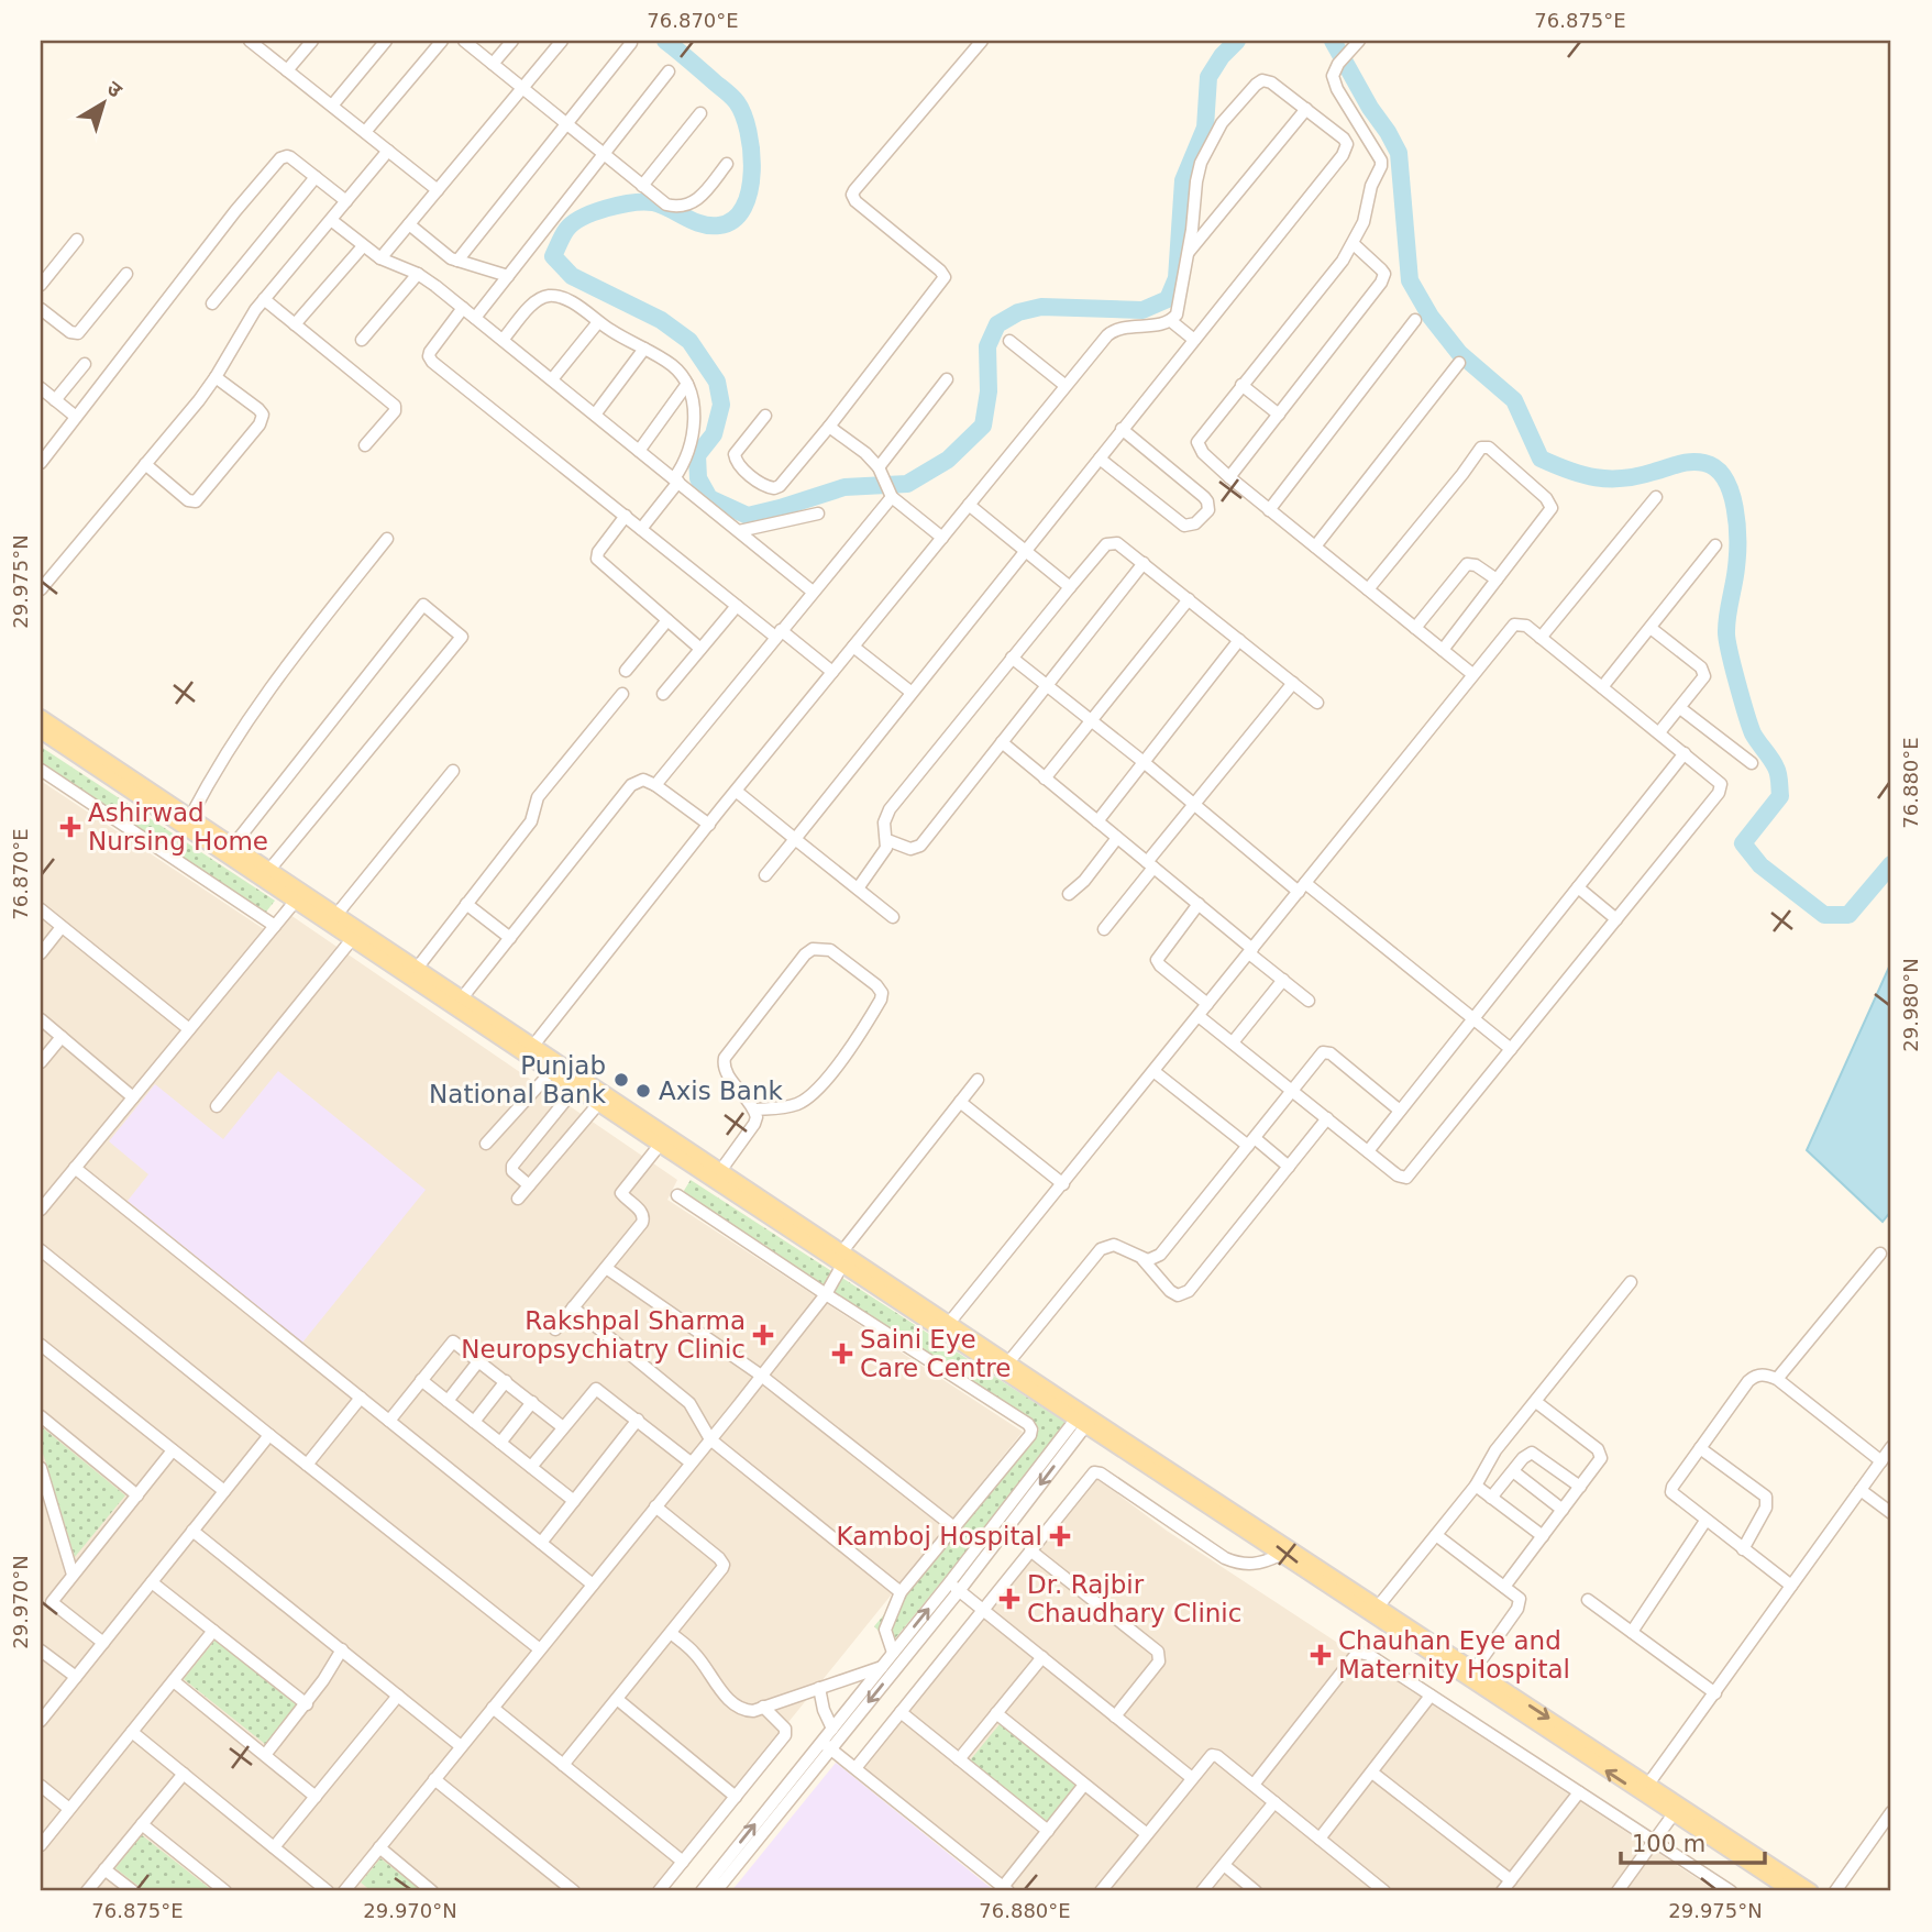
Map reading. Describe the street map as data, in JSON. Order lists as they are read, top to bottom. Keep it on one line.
{"places":{"health":["Ashirwad Nursing Home","Rakshpal Sharma Neuropsychiatry Clinic","Saini Eye Care Centre","Kamboj Hospital","Dr. Rajbir Chaudhary Clinic","Chauhan Eye and Maternity Hospital"],"other":["Punjab National Bank","Axis Bank"]},"scale_bar":"100 m","north":"top right","coordinates":["76.870°E","76.875°E","29.975°N","76.880°E","29.980°N","29.970°N"]}
